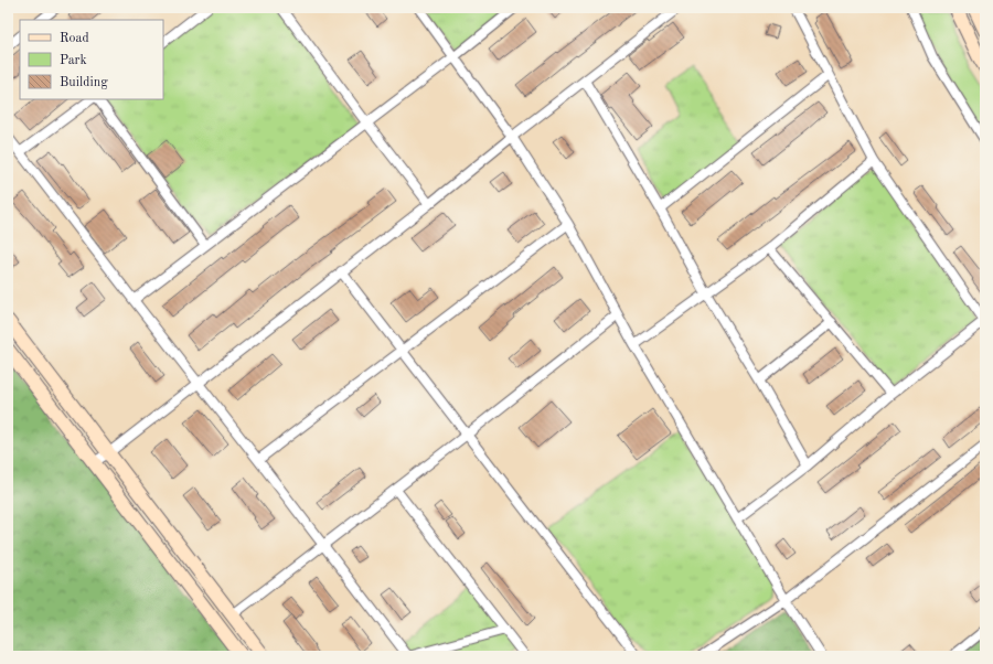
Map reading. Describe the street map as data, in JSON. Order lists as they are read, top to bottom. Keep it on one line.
{"legend":["Road","Park","Building"]}
